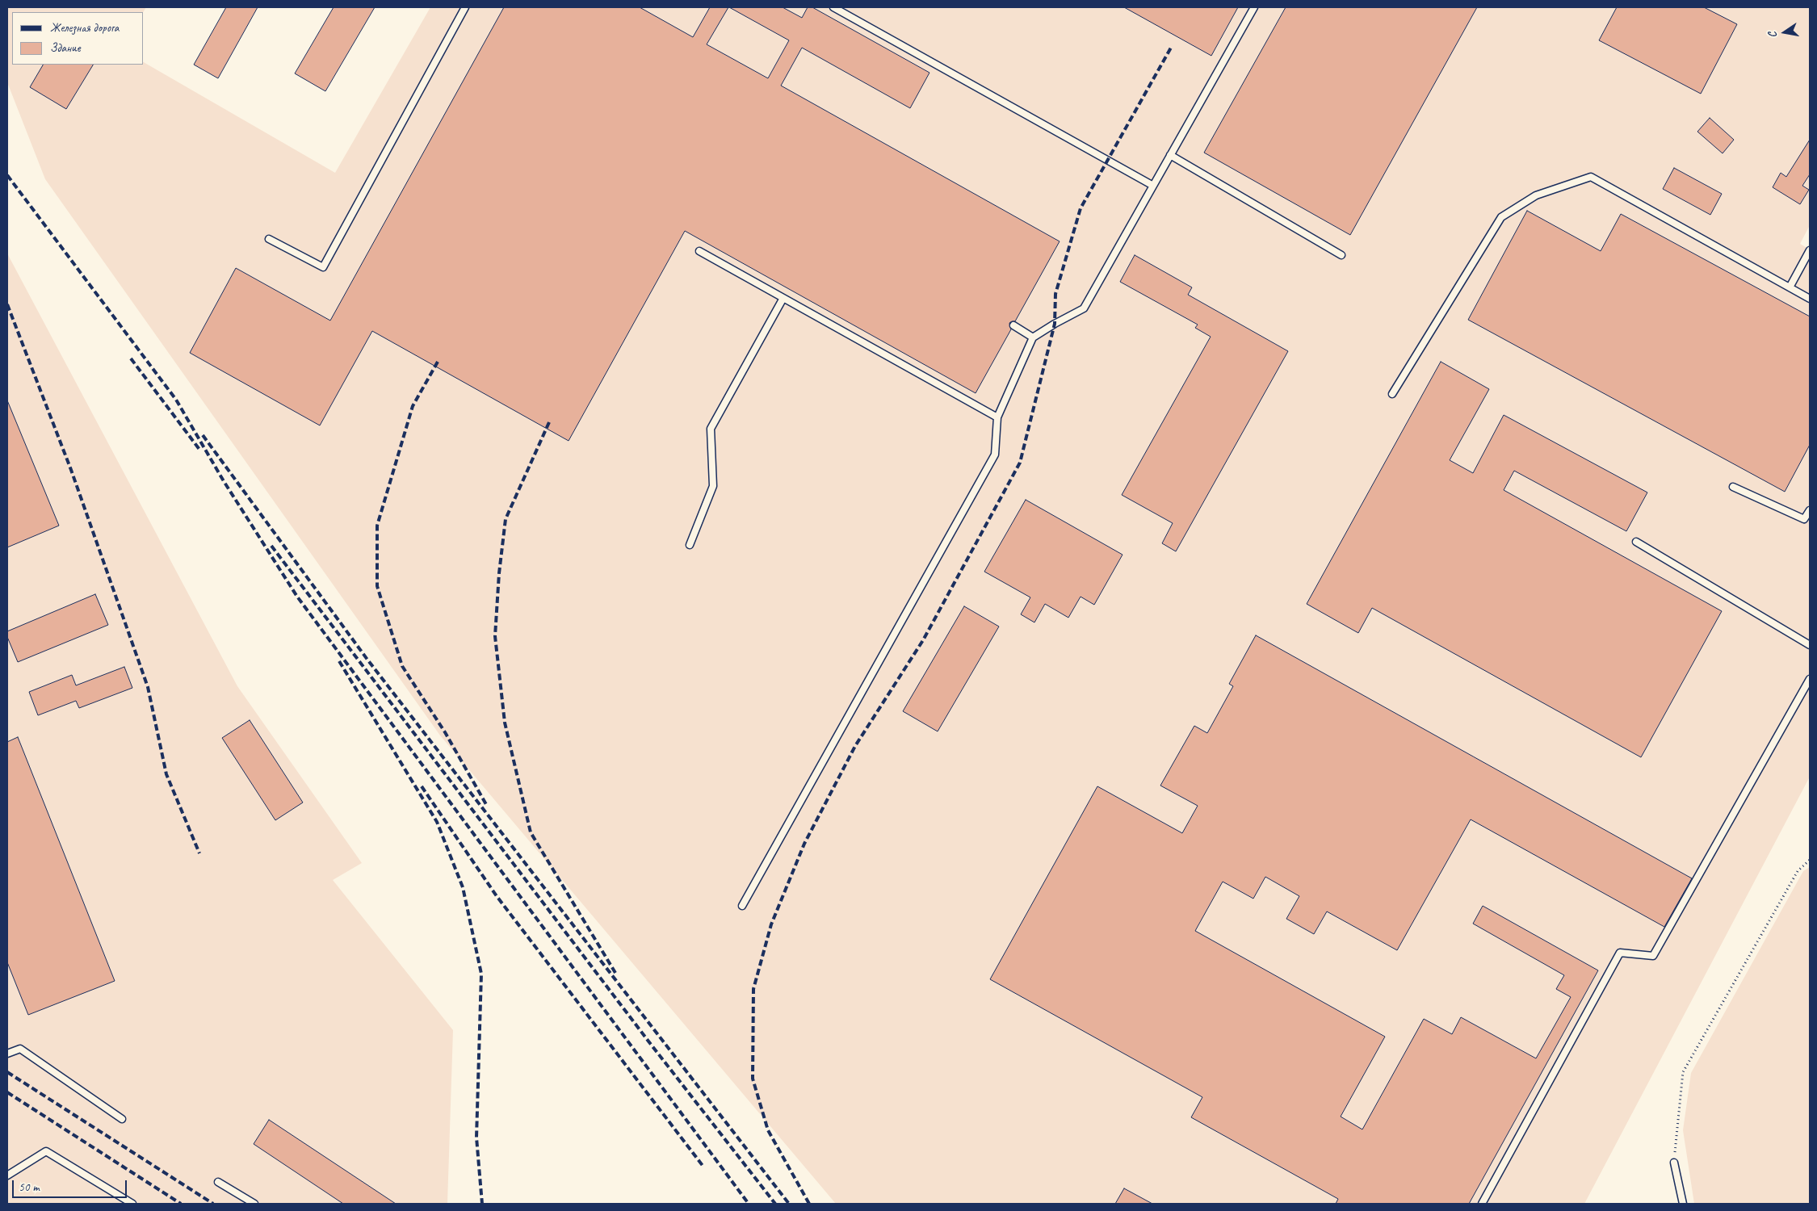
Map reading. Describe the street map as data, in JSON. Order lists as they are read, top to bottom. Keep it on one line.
{"legend":["Железная дорога","Здание"],"scale_bar":"50 m","north":"left"}
